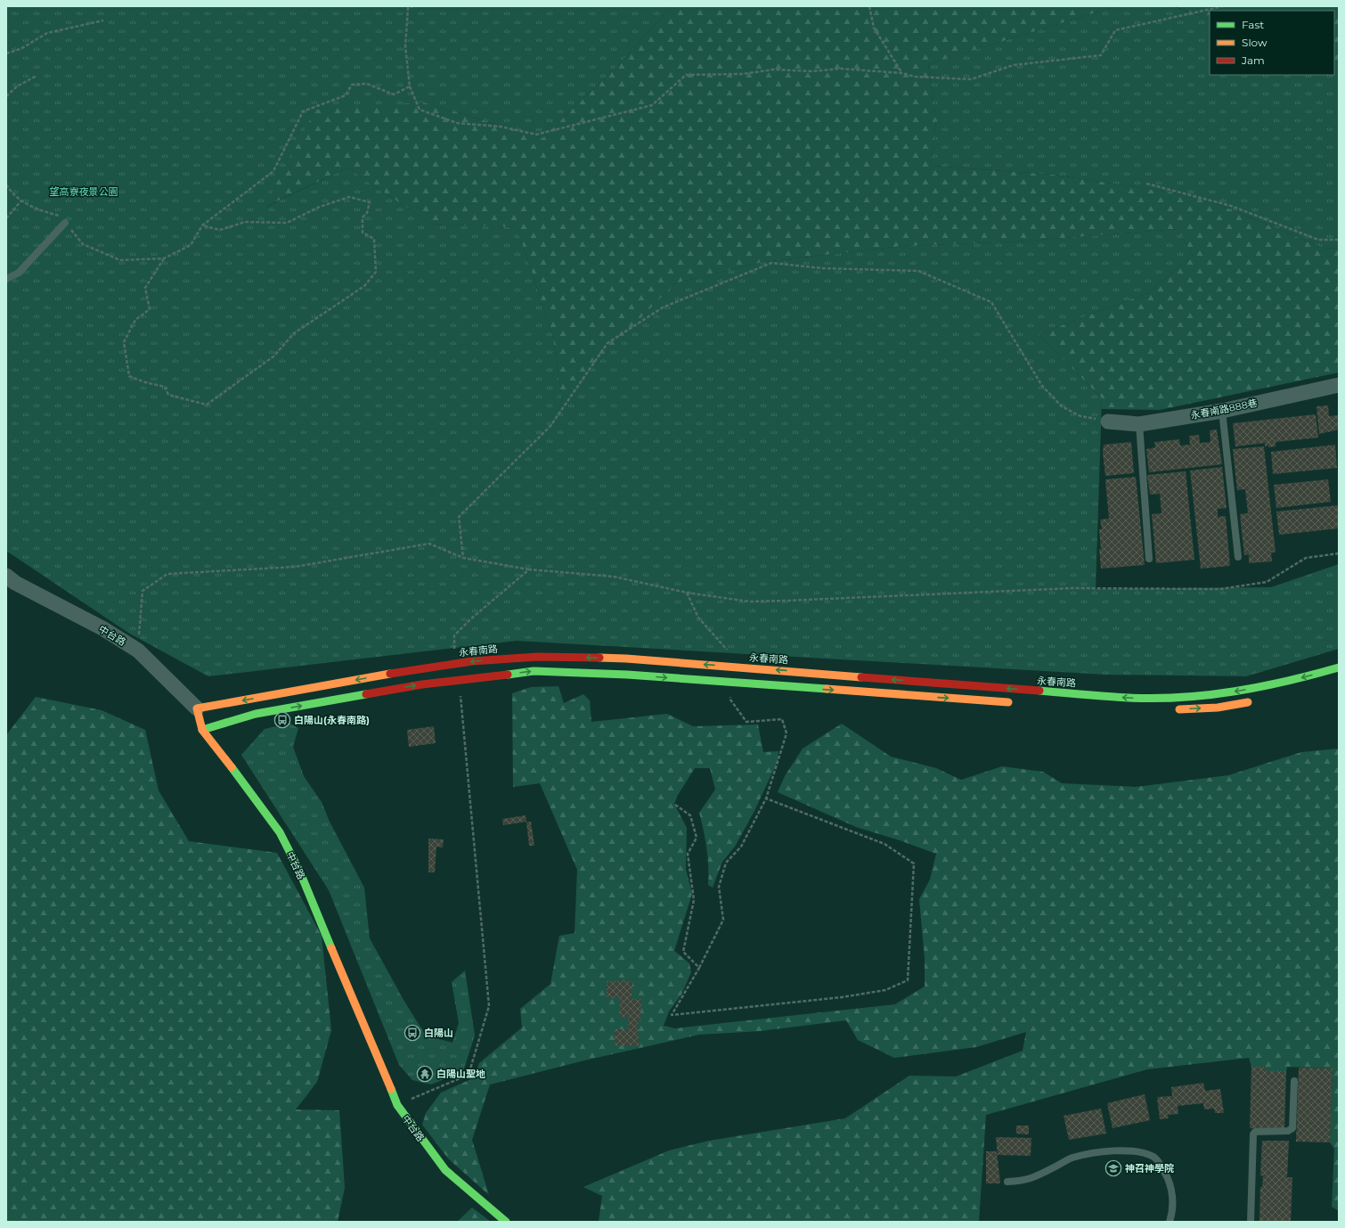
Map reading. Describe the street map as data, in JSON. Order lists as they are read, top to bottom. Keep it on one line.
{"streets":{"street":["永春南路888巷","中台路","永春南路"]},"crossings":[["中台路","永春南路"]],"parks":["望高寮夜景公園"],"places":{"bus stop":["白陽山(永春南路)","白陽山"],"temple":["白陽山聖地"],"school or university":["神召神學院"]},"legend":["Fast","Slow","Jam"]}
